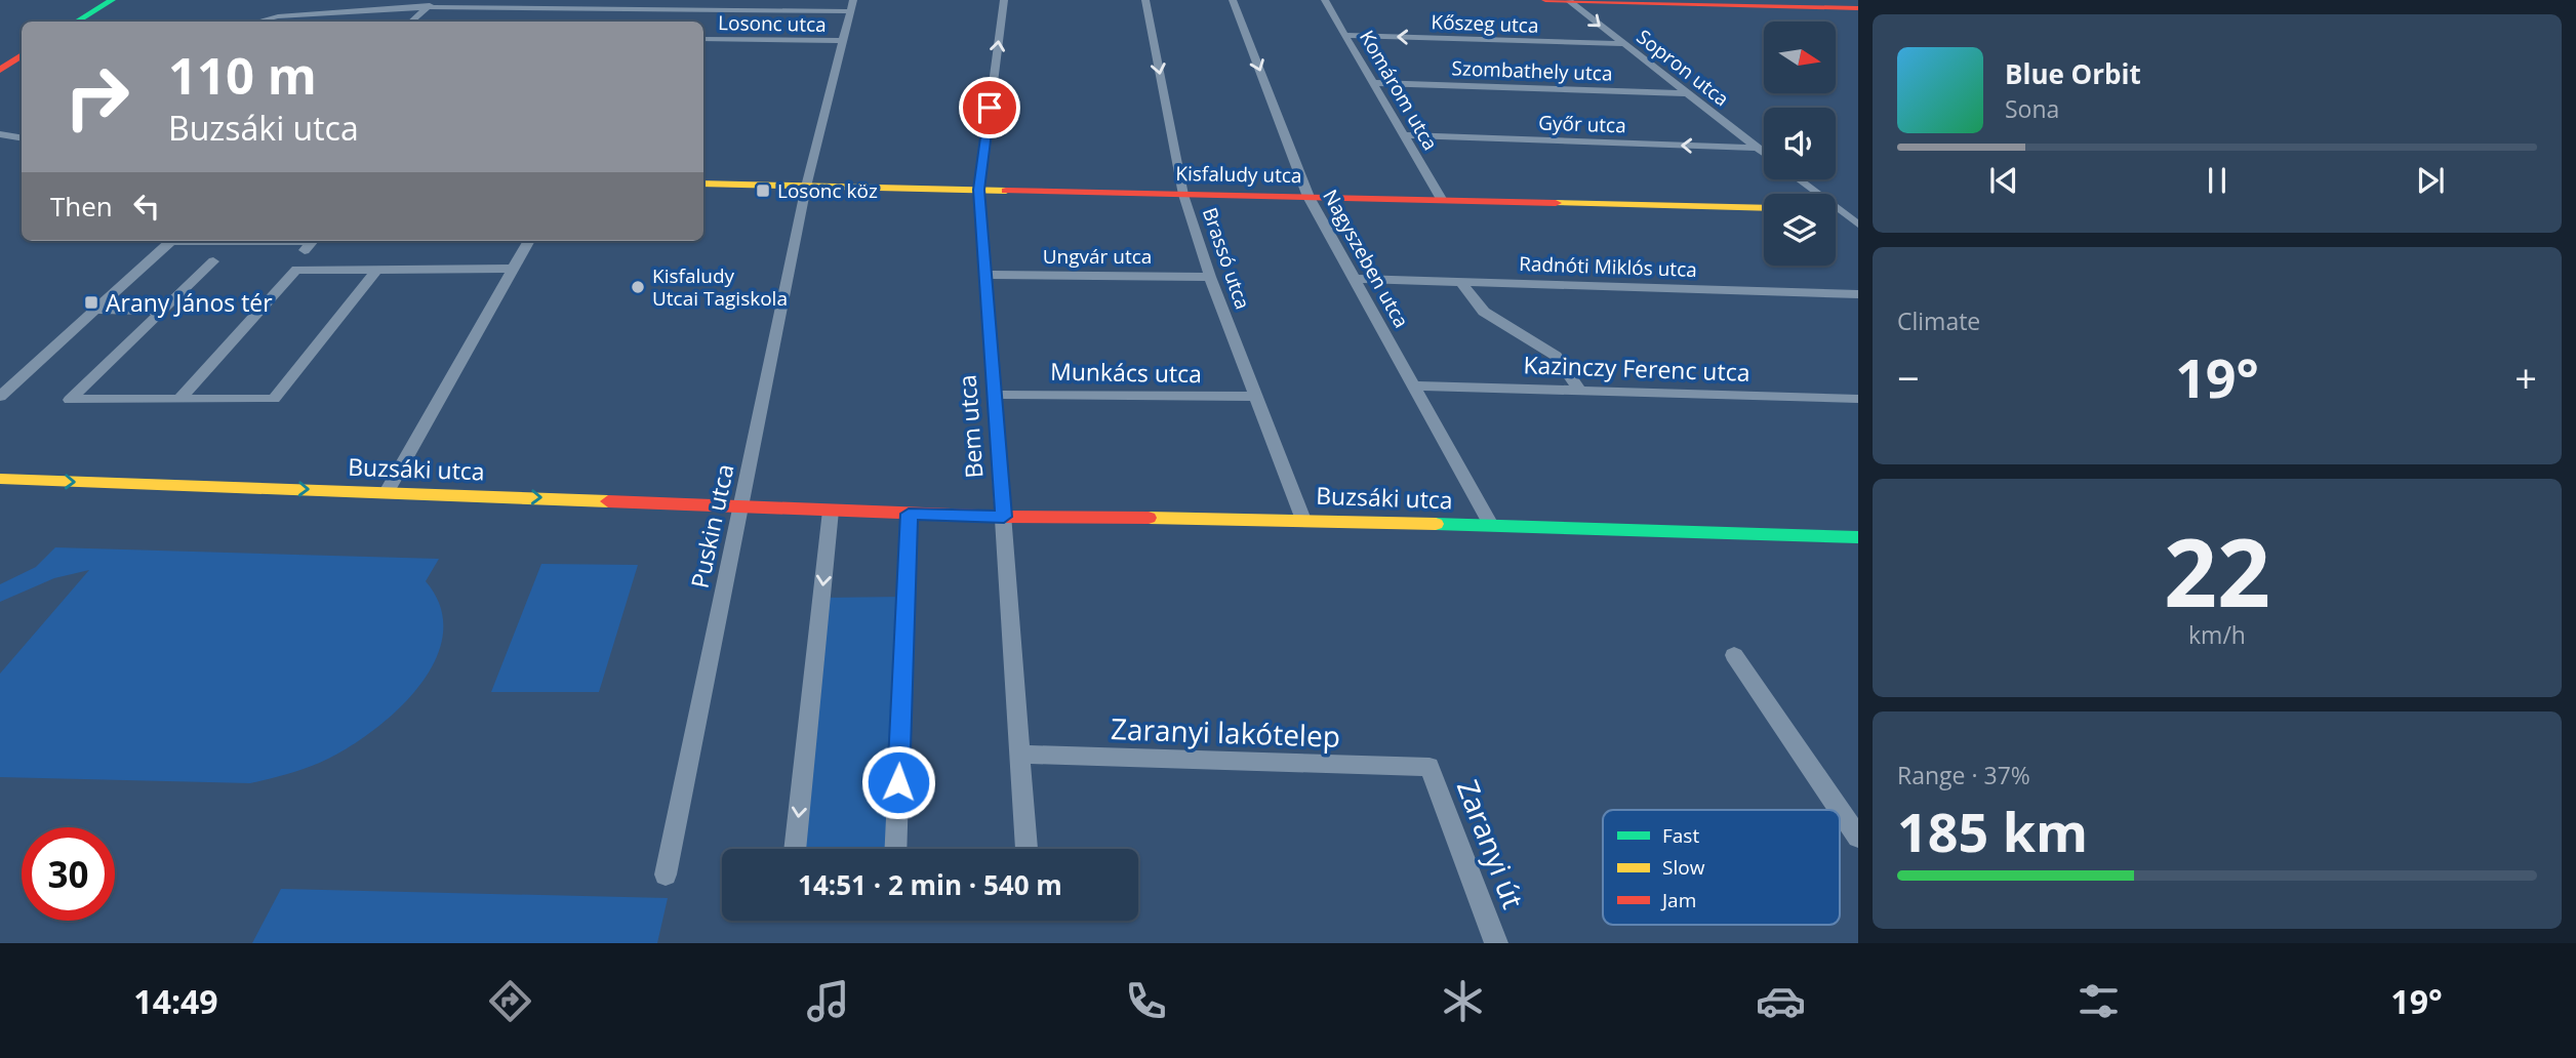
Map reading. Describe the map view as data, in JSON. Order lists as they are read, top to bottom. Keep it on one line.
{"streets":{"street":["Losonc utca","Kőszeg utca","Sopron utca","Szombathely utca","Komárom utca","Győr utca","Kisfaludy utca","Ungvár utca","Brassó utca","Nagyszeben utca","Radnóti Miklós utca","Kazinczy Ferenc utca","Munkács utca","Bem utca","Buzsáki utca","Puskin utca","Zaranyi lakótelep","Zaranyi út"]},"crossings":[["Losonc utca","Puskin utca"],["Kőszeg utca","Sopron utca"],["Kőszeg utca","Komárom utca"],["Sopron utca","Szombathely utca"],["Sopron utca","Győr utca"],["Szombathely utca","Komárom utca"],["Komárom utca","Győr utca"],["Komárom utca","Kisfaludy utca"],["Kisfaludy utca","Brassó utca"],["Kisfaludy utca","Nagyszeben utca"],["Kisfaludy utca","Bem utca"],["Kisfaludy utca","Puskin utca"],["Ungvár utca","Brassó utca"],["Ungvár utca","Bem utca"],["Brassó utca","Munkács utca"],["Brassó utca","Buzsáki utca"],["Nagyszeben utca","Radnóti Miklós utca"],["Nagyszeben utca","Kazinczy Ferenc utca"],["Nagyszeben utca","Buzsáki utca"],["Munkács utca","Bem utca"],["Bem utca","Buzsáki utca"],["Bem utca","Zaranyi lakótelep"],["Buzsáki utca","Puskin utca"],["Zaranyi lakótelep","Zaranyi út"]],"one_way":["Kőszeg utca","Brassó utca","Nagyszeben utca","Buzsáki utca"],"places":{"transit":["Losonc köz","Arany János tér"],"other":["Kisfaludy Utcai Tagiskola"]},"legend":["Fast","Slow","Jam"],"north":"right","page":{"turn":["110 m","Buzsáki utca"],"song":["Blue Orbit","Sona"],"then":"Then","tile":["Climate",["22","km/h"],["Range · 37%","185 km"]],"heat":["−","19°","+"],"limit":"30","trip":"14:51 · 2 min · 540 m","tabs":["14:49","19°"]}}
